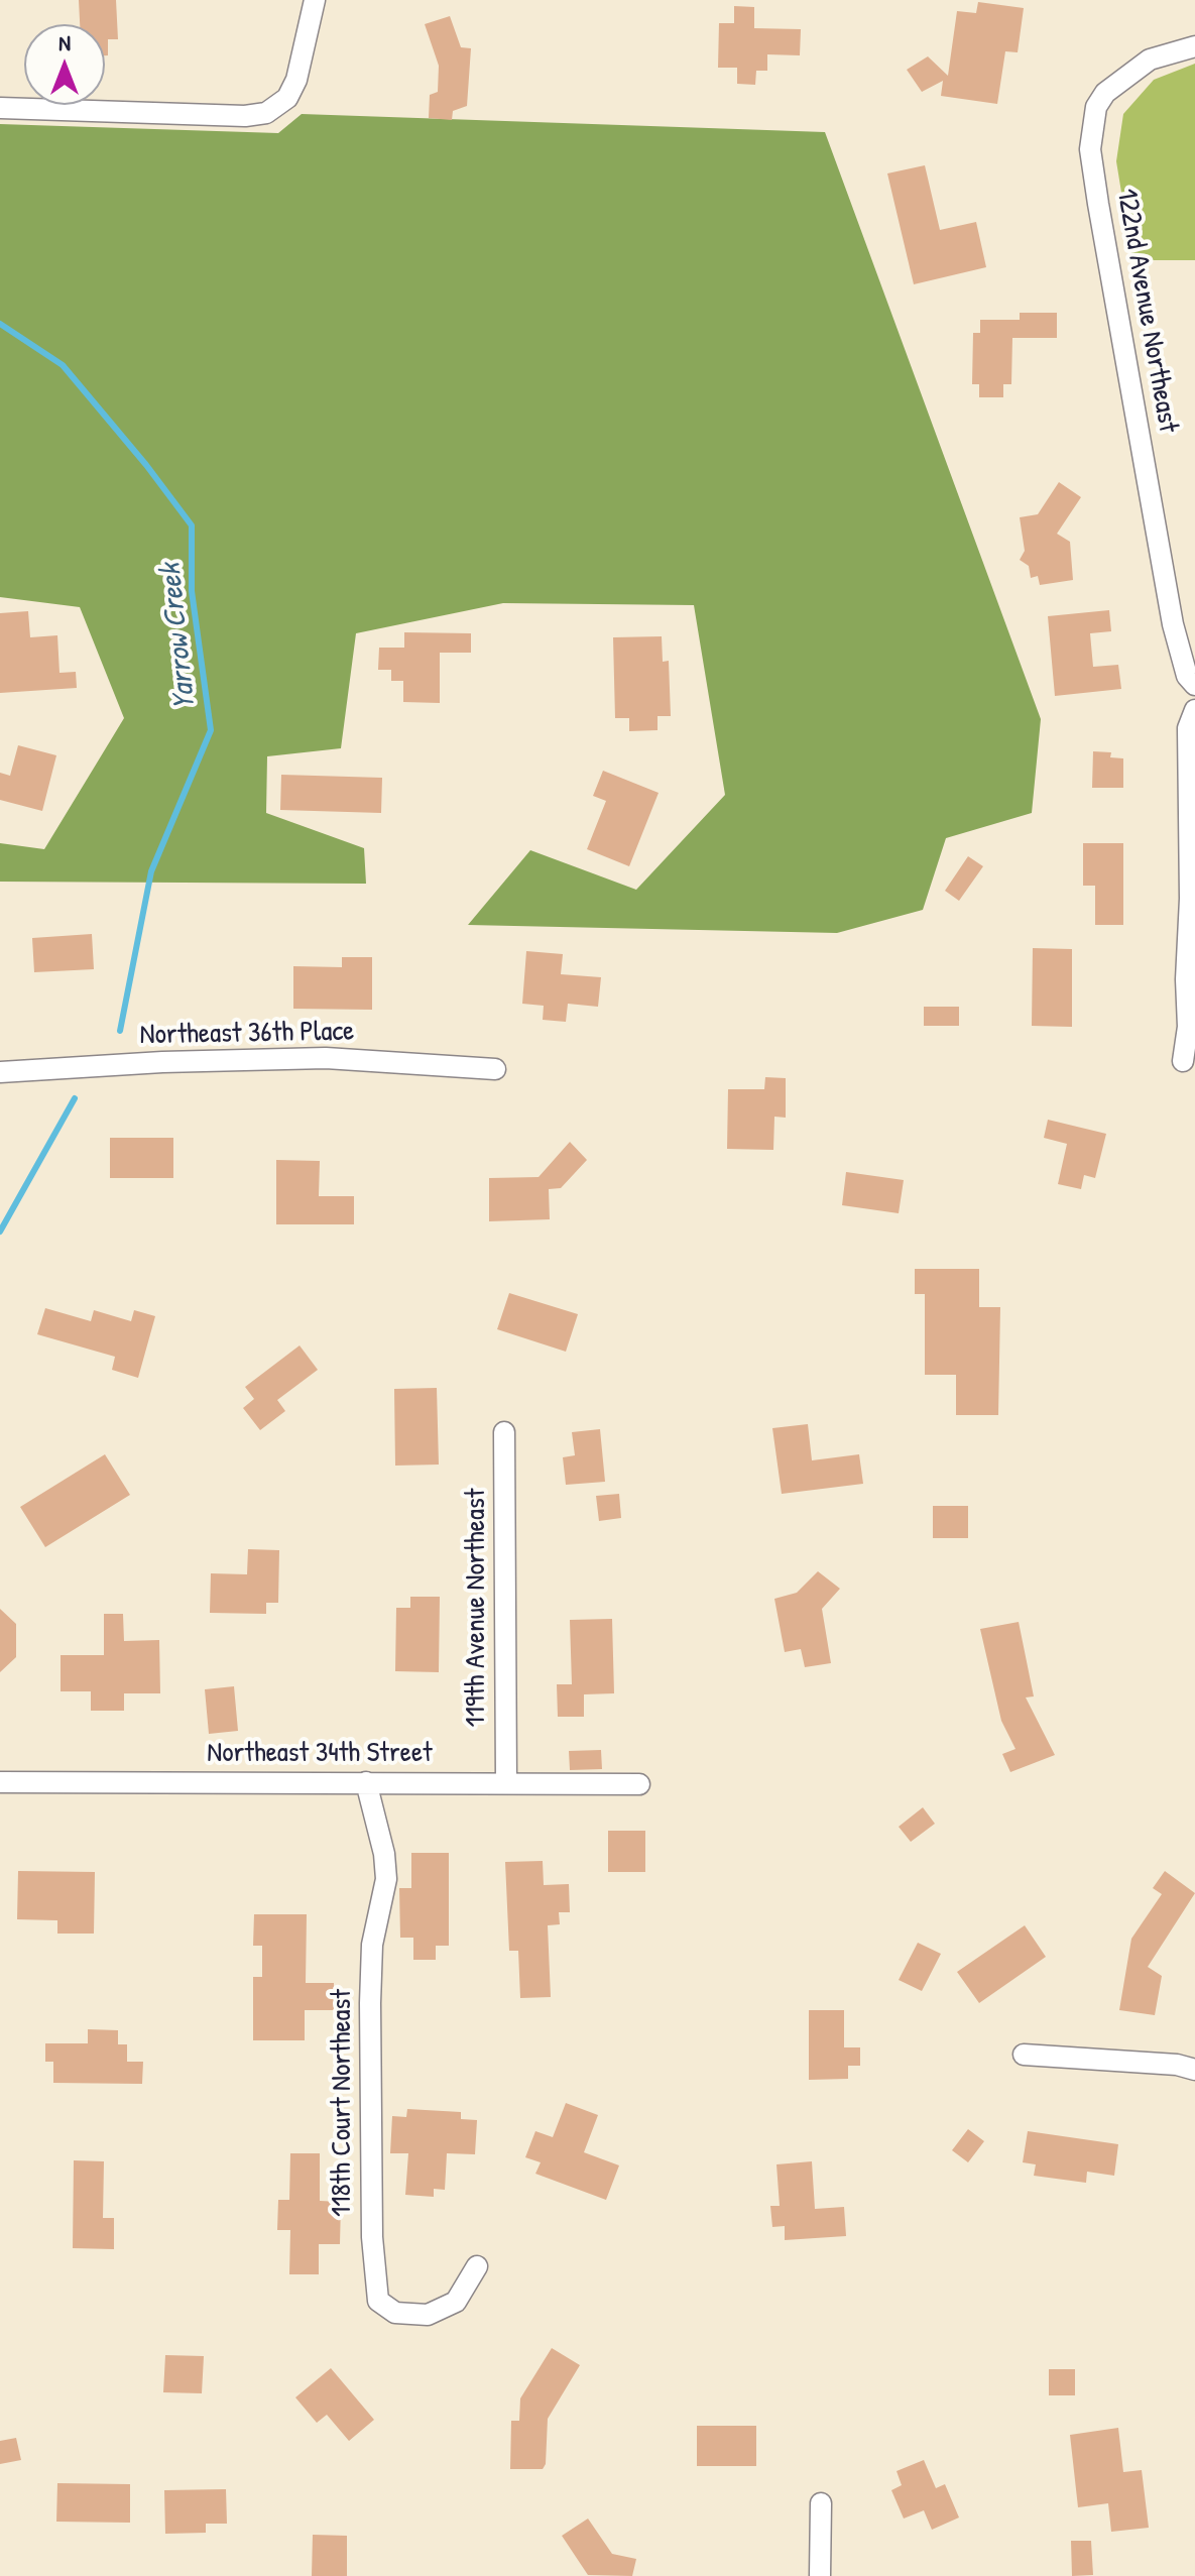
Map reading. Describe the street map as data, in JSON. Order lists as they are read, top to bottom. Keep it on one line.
{"streets":{"street":["122nd Avenue Northeast","Northeast 36th Place","119th Avenue Northeast","Northeast 34th Street","118th Court Northeast"]},"crossings":[["119th Avenue Northeast","Northeast 34th Street"],["Northeast 34th Street","118th Court Northeast"]],"water":["Yarrow Creek"],"north":"top"}
